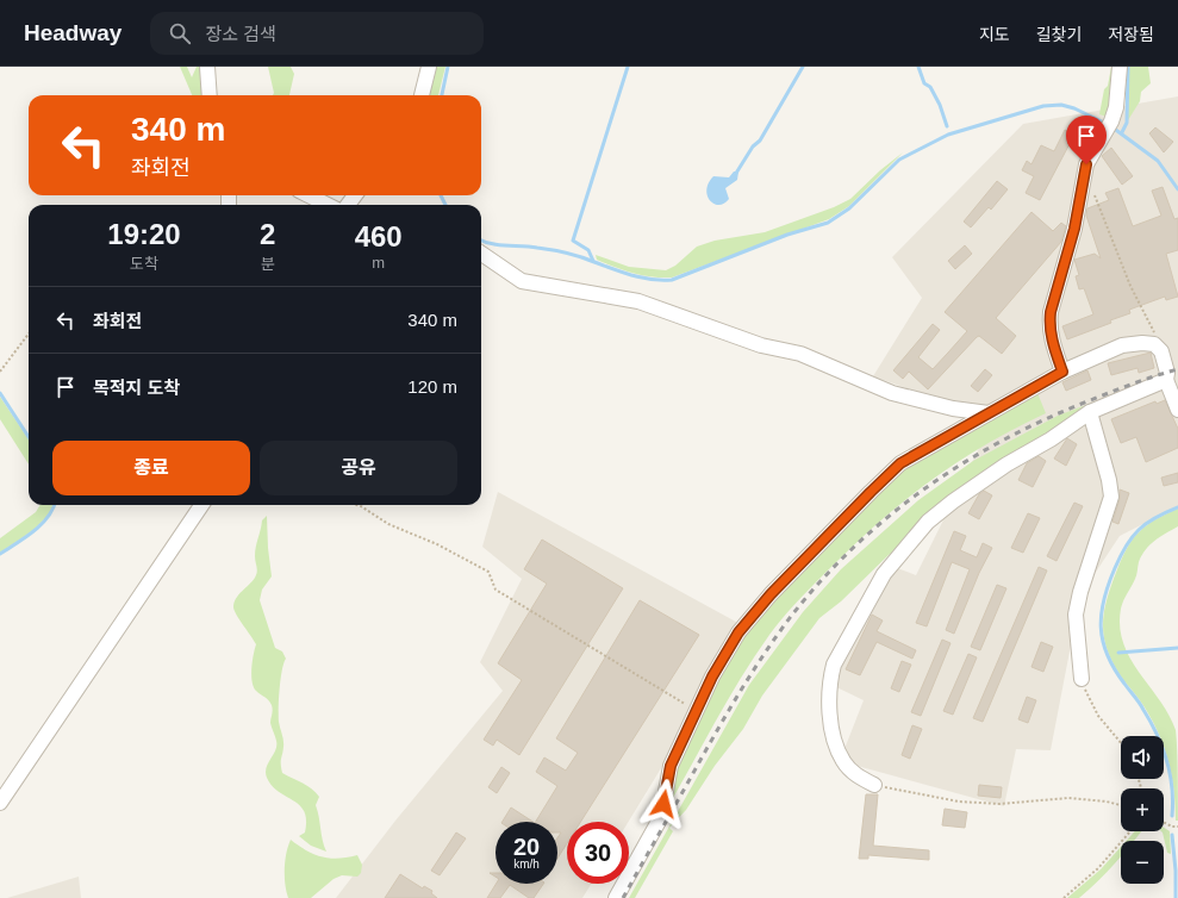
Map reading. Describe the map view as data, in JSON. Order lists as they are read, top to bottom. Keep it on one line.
{"page":{"header":"Headway","search":"장소 검색","nav":["지도","길찾기","저장됨"],"turn":["340 m","좌회전"],"eta":["19:20","도착","2","분","460","m"],"list":[{"name":"좌회전","value":"340 m"},{"name":"목적지 도착","value":"120 m"}],"buttons":["종료","공유"],"map_buttons":["+","−"],"speed":"20 km/h","limit":"30"}}
